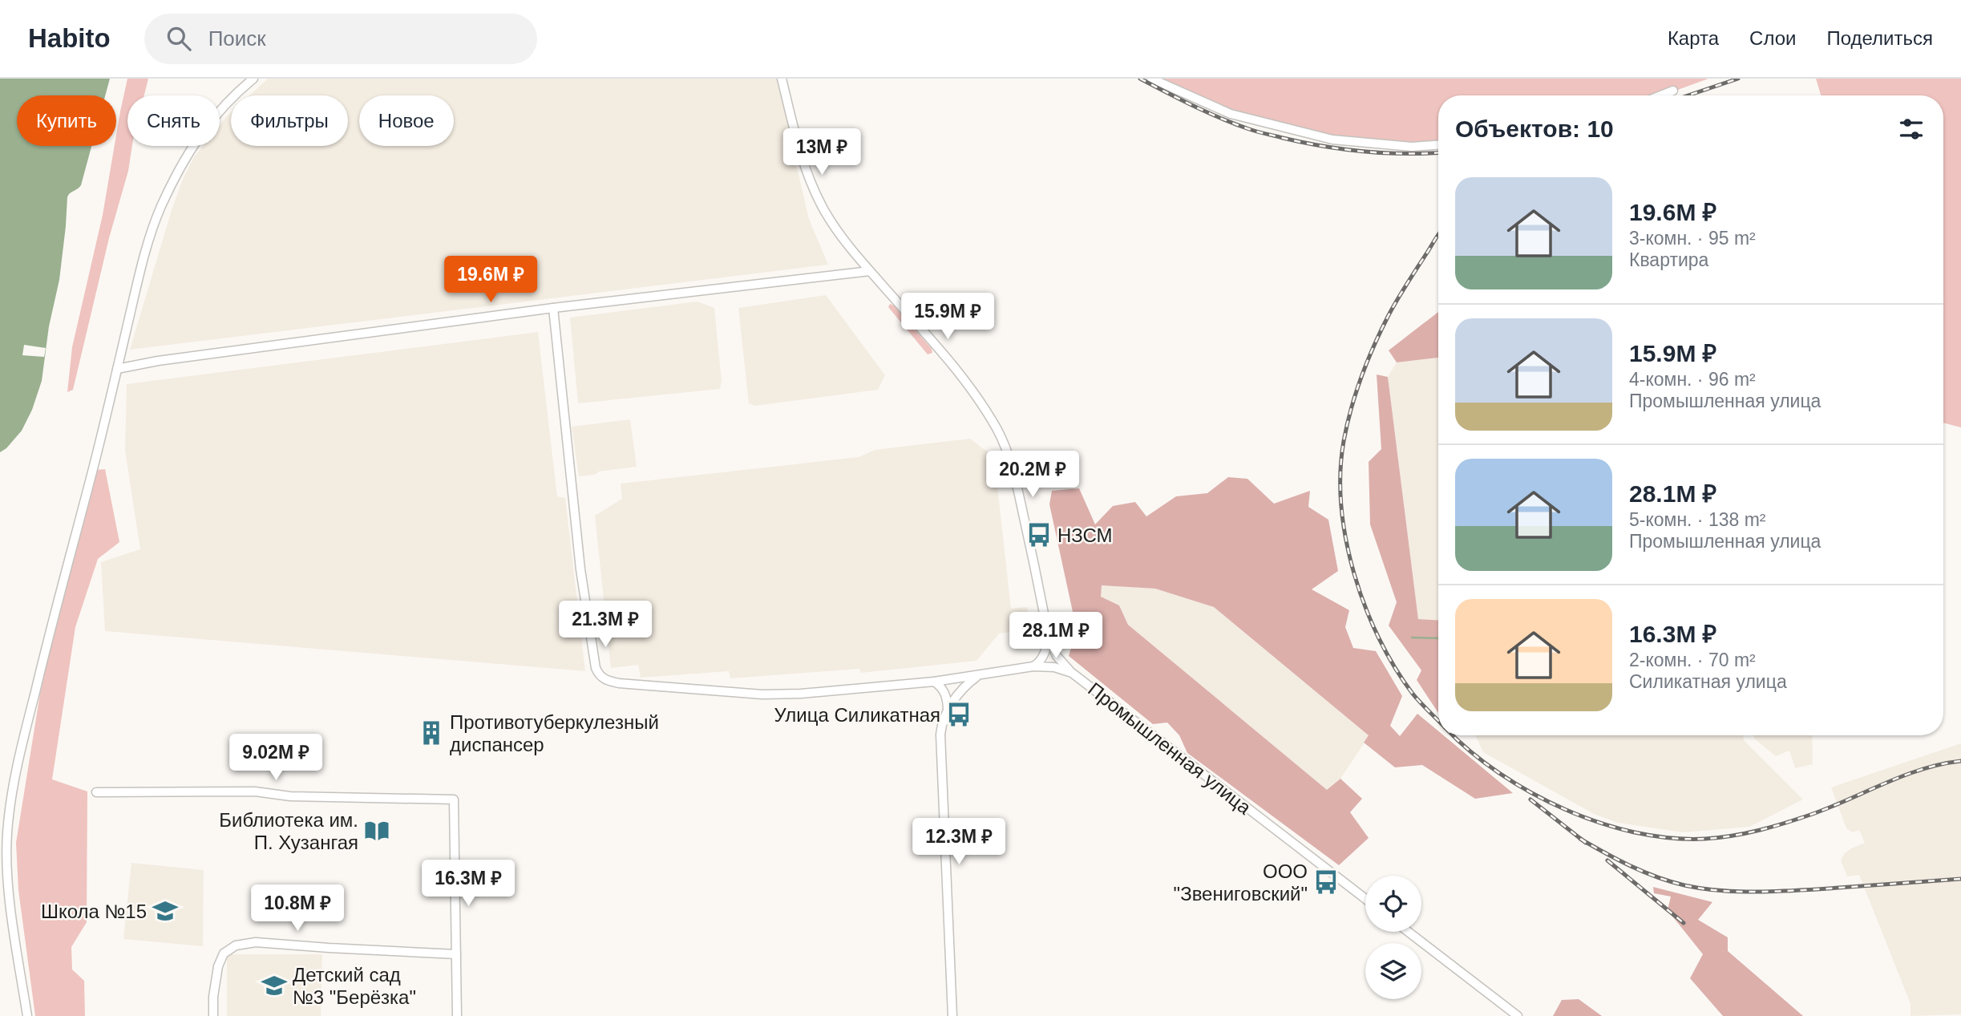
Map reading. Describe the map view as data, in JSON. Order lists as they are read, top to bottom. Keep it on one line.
{"streets":{"street":["Промышленная улица"]},"places":{"bus stop":["НЗСМ","Улица Силикатная","ООО \"Звениговский\""],"building":["Противотуберкулезный диспансер"],"library":["Библиотека им. П. Хузангая"],"school or university":["Школа №15","Детский сад №3 \"Берёзка\""]},"page":{"header":"Habito","search":"Поиск","nav":["Карта","Слои","Поделиться"],"chip":["Купить","Снять","Фильтры","Новое"],"heading":"Объектов: 10","price":["13M ₽","19.6M ₽","15.9M ₽","20.2M ₽","21.3M ₽","28.1M ₽","9.02M ₽","12.3M ₽","16.3M ₽","10.8M ₽"],"list":[{"name":"19.6M ₽","note":"3-комн. · 95 m² · Квартира"},{"name":"15.9M ₽","note":"4-комн. · 96 m² · Промышленная улица"},{"name":"28.1M ₽","note":"5-комн. · 138 m² · Промышленная улица"},{"name":"16.3M ₽","note":"2-комн. · 70 m² · Силикатная улица"}]}}
